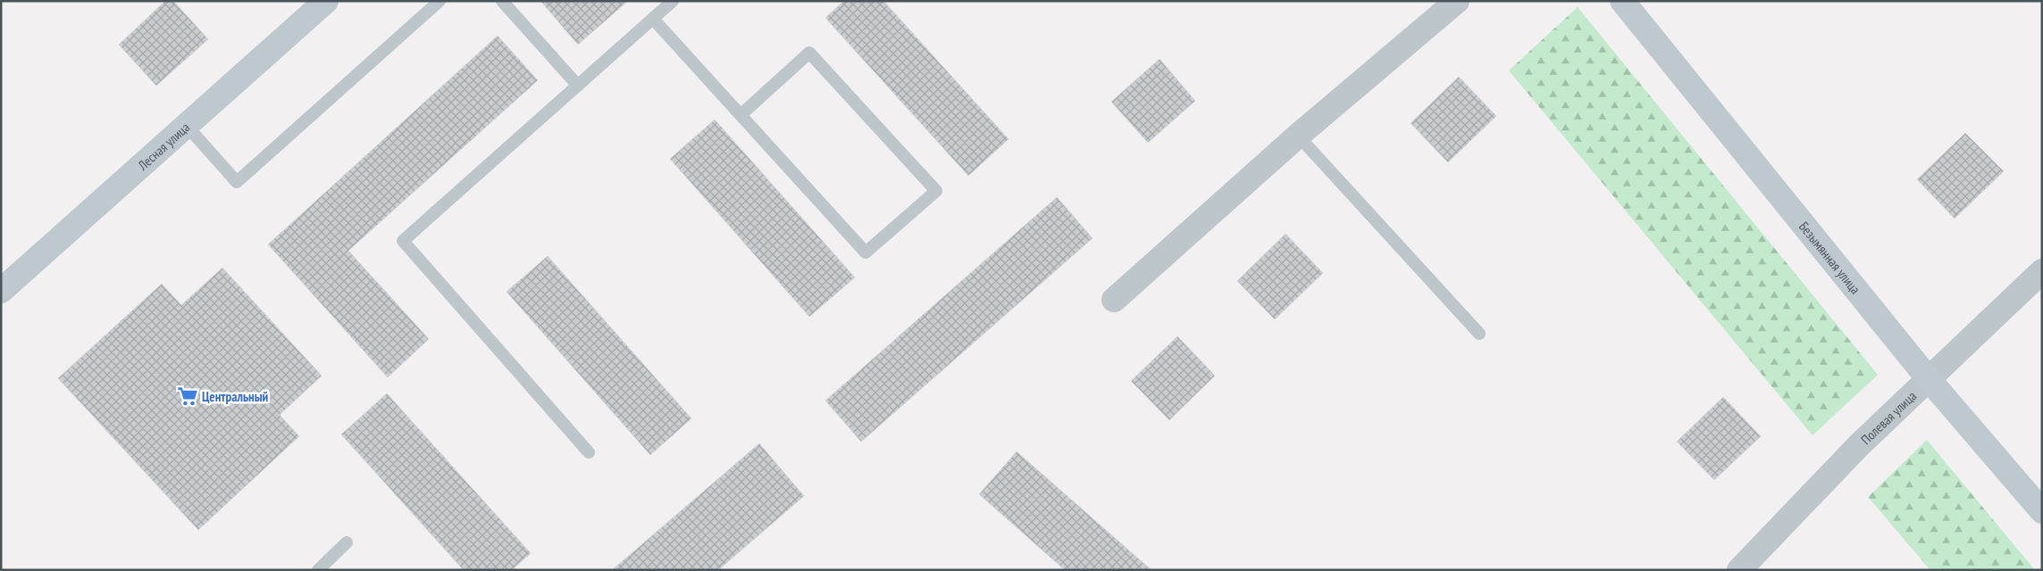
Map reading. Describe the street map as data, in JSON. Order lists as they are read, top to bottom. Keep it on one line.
{"streets":{"street":["Лесная улица","Безымянная улица","Полевая улица"]},"crossings":[["Безымянная улица","Полевая улица"]],"places":{"supermarket":["Центральный"]}}
